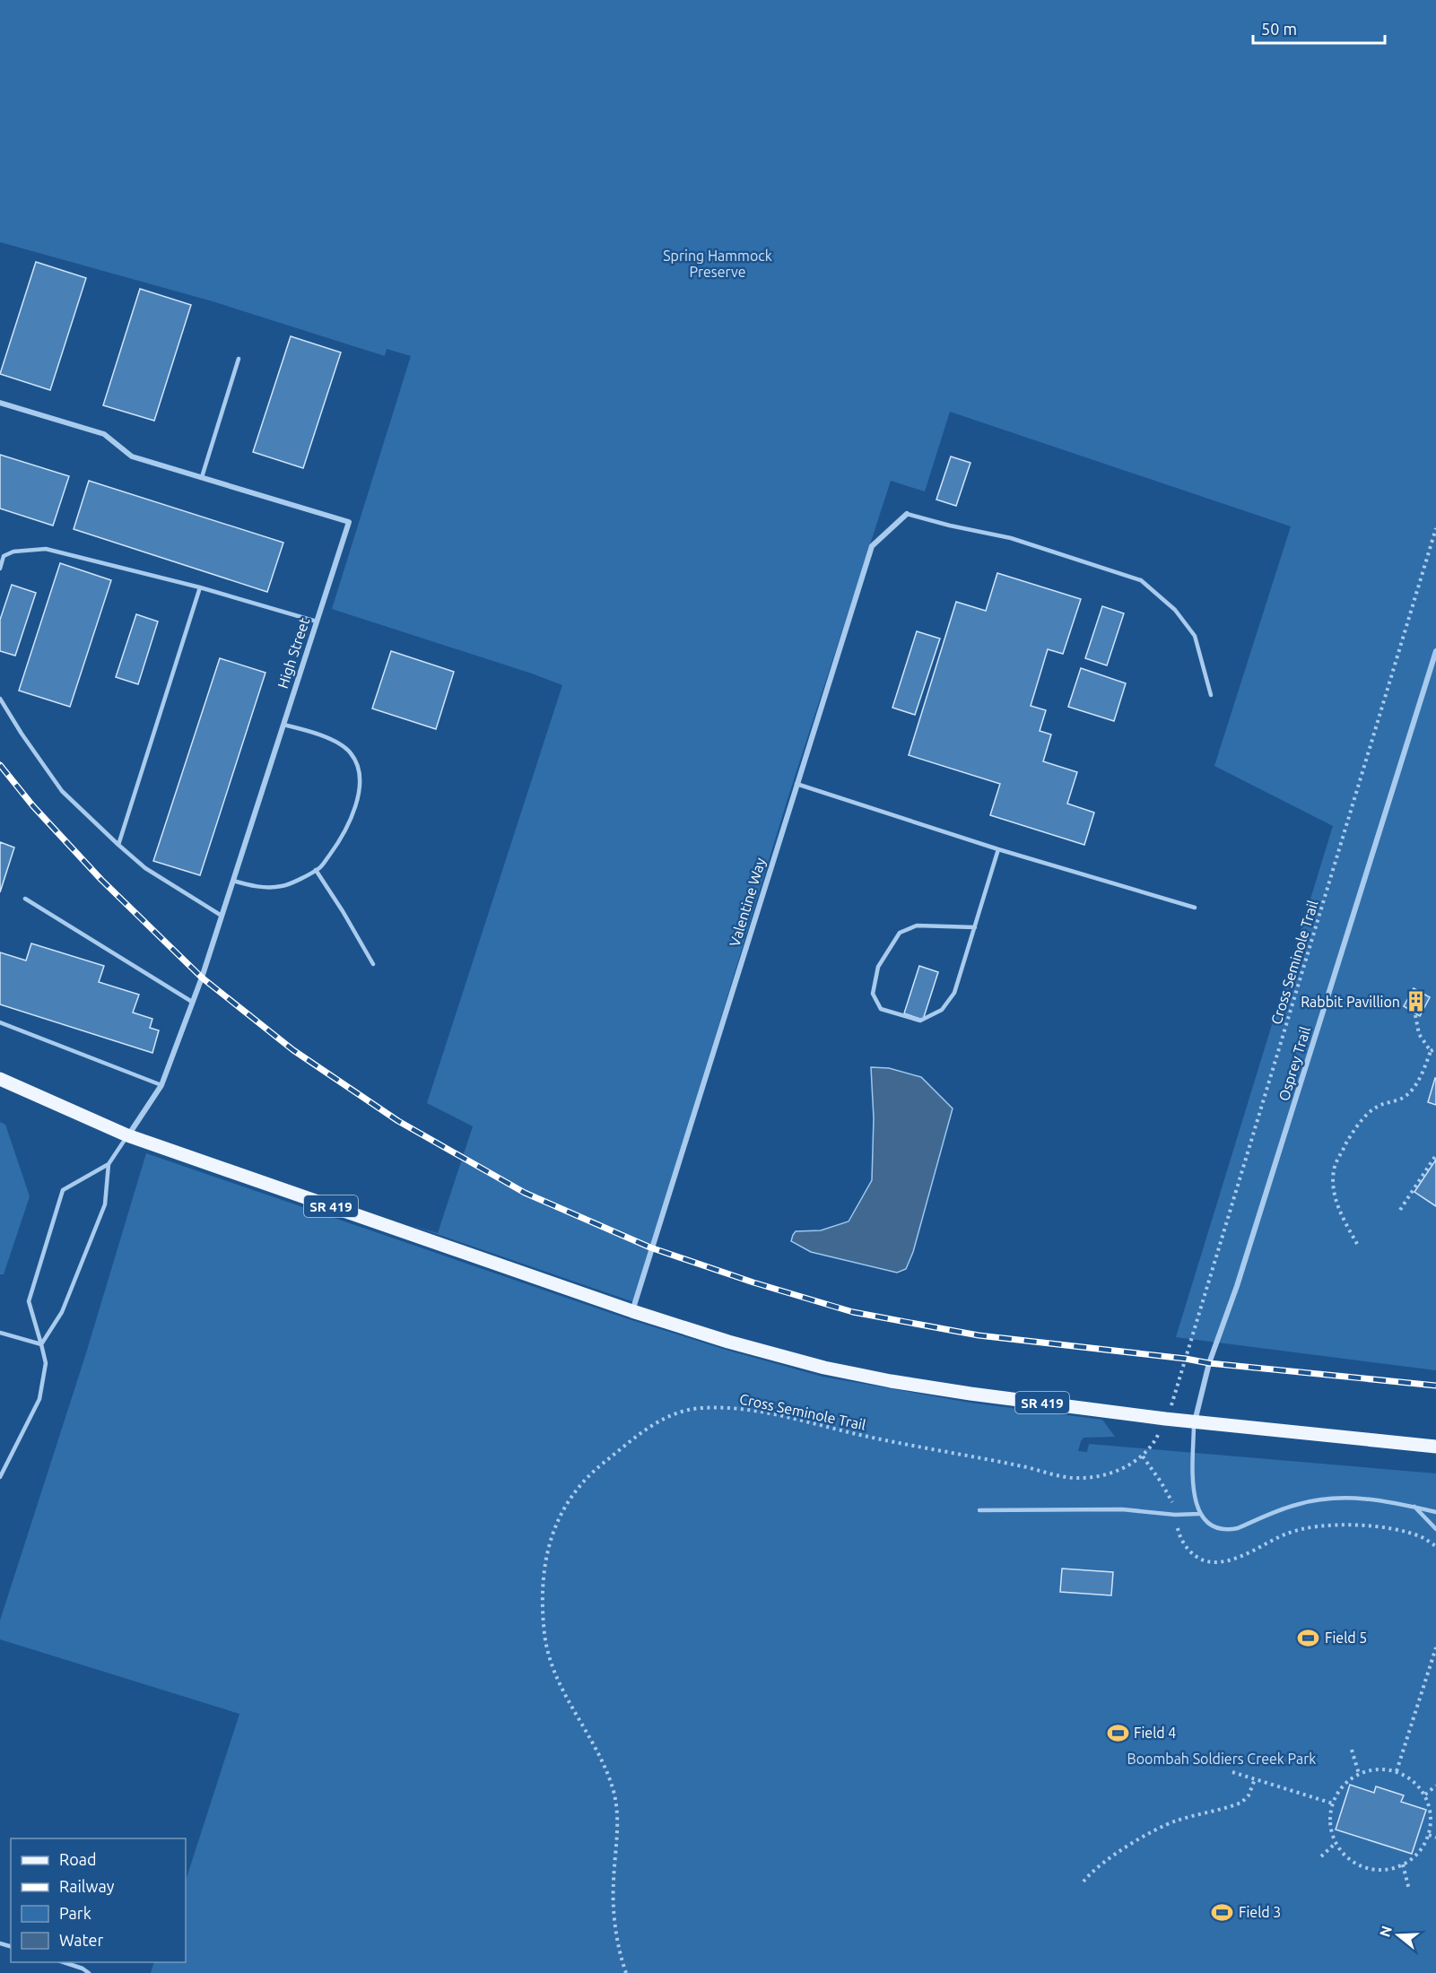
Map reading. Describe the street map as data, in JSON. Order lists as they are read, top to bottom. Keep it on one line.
{"streets":{"main road":["SR 419"],"street":["High Street","Valentine Way","Osprey Trail"],"path":["Cross Seminole Trail"]},"crossings":[["High Street","SR 419"],["Valentine Way","SR 419"],["Osprey Trail","SR 419"]],"parks":["Spring Hammock Preserve","Boombah Soldiers Creek Park"],"places":{"building":["Rabbit Pavillion"],"sports":["Field 5","Field 4","Field 3"]},"legend":["Road","Railway","Park","Water"],"scale_bar":"50 m","north":"left"}
